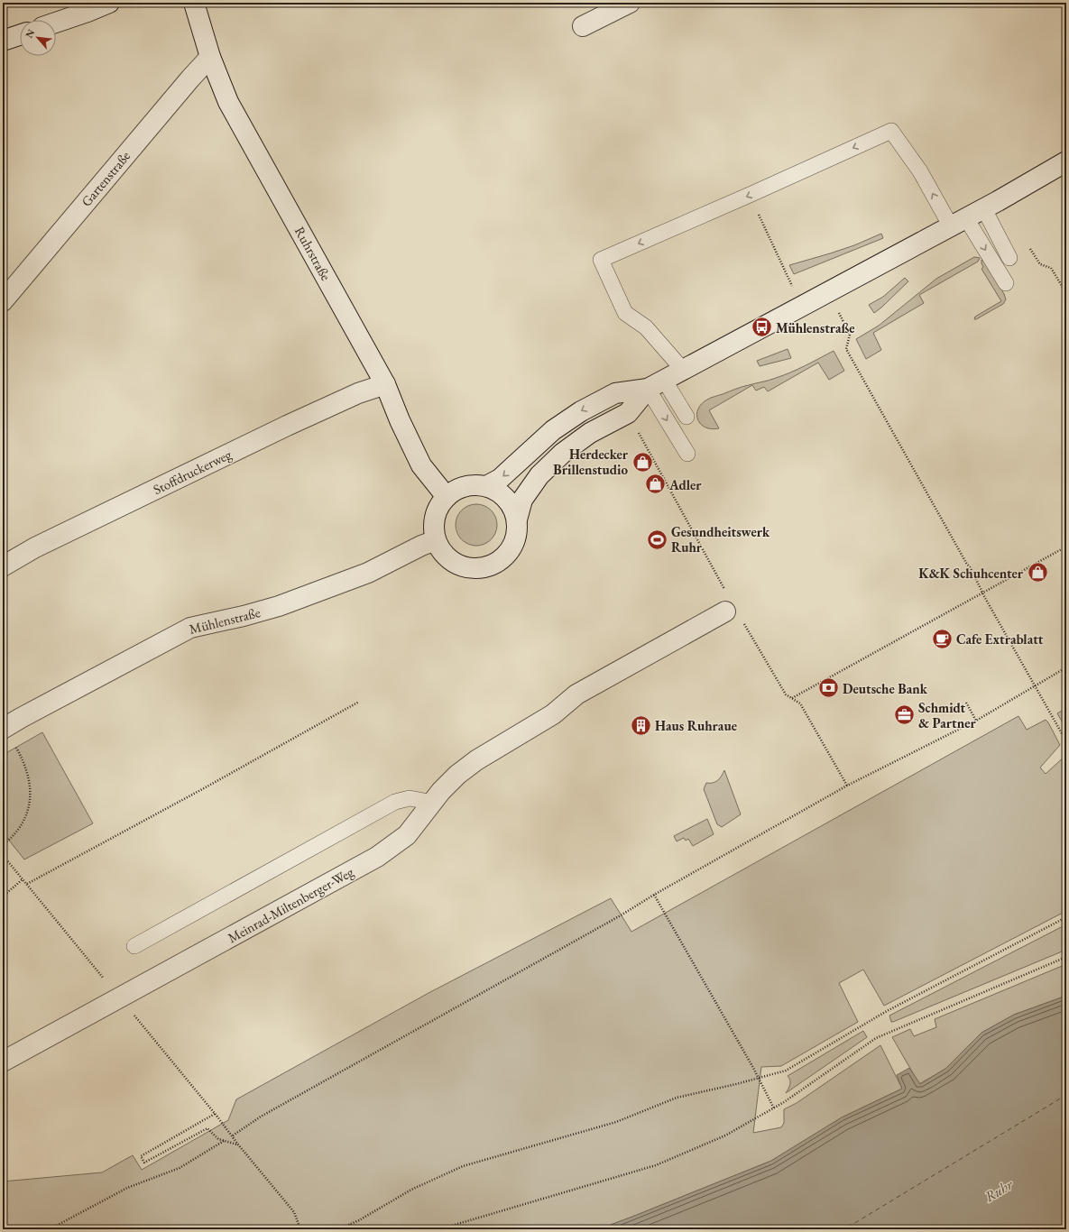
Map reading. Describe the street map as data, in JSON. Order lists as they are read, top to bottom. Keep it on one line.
{"streets":{"street":["Gartenstraße","Ruhrstraße","Stoffdruckerweg","Mühlenstraße","Meinrad-Miltenberger-Weg"]},"crossings":[["Gartenstraße","Ruhrstraße"],["Ruhrstraße","Stoffdruckerweg"],["Ruhrstraße","Mühlenstraße"]],"water":["Ruhr"],"places":{"bus stop":["Mühlenstraße"],"shop":["Herdecker Brillenstudio","Adler","K&K Schuhcenter"],"sports":["Gesundheitswerk Ruhr"],"cafe":["Cafe Extrablatt"],"bank":["Deutsche Bank"],"office":["Schmidt & Partner"],"building":["Haus Ruhraue"]},"north":"top left"}
